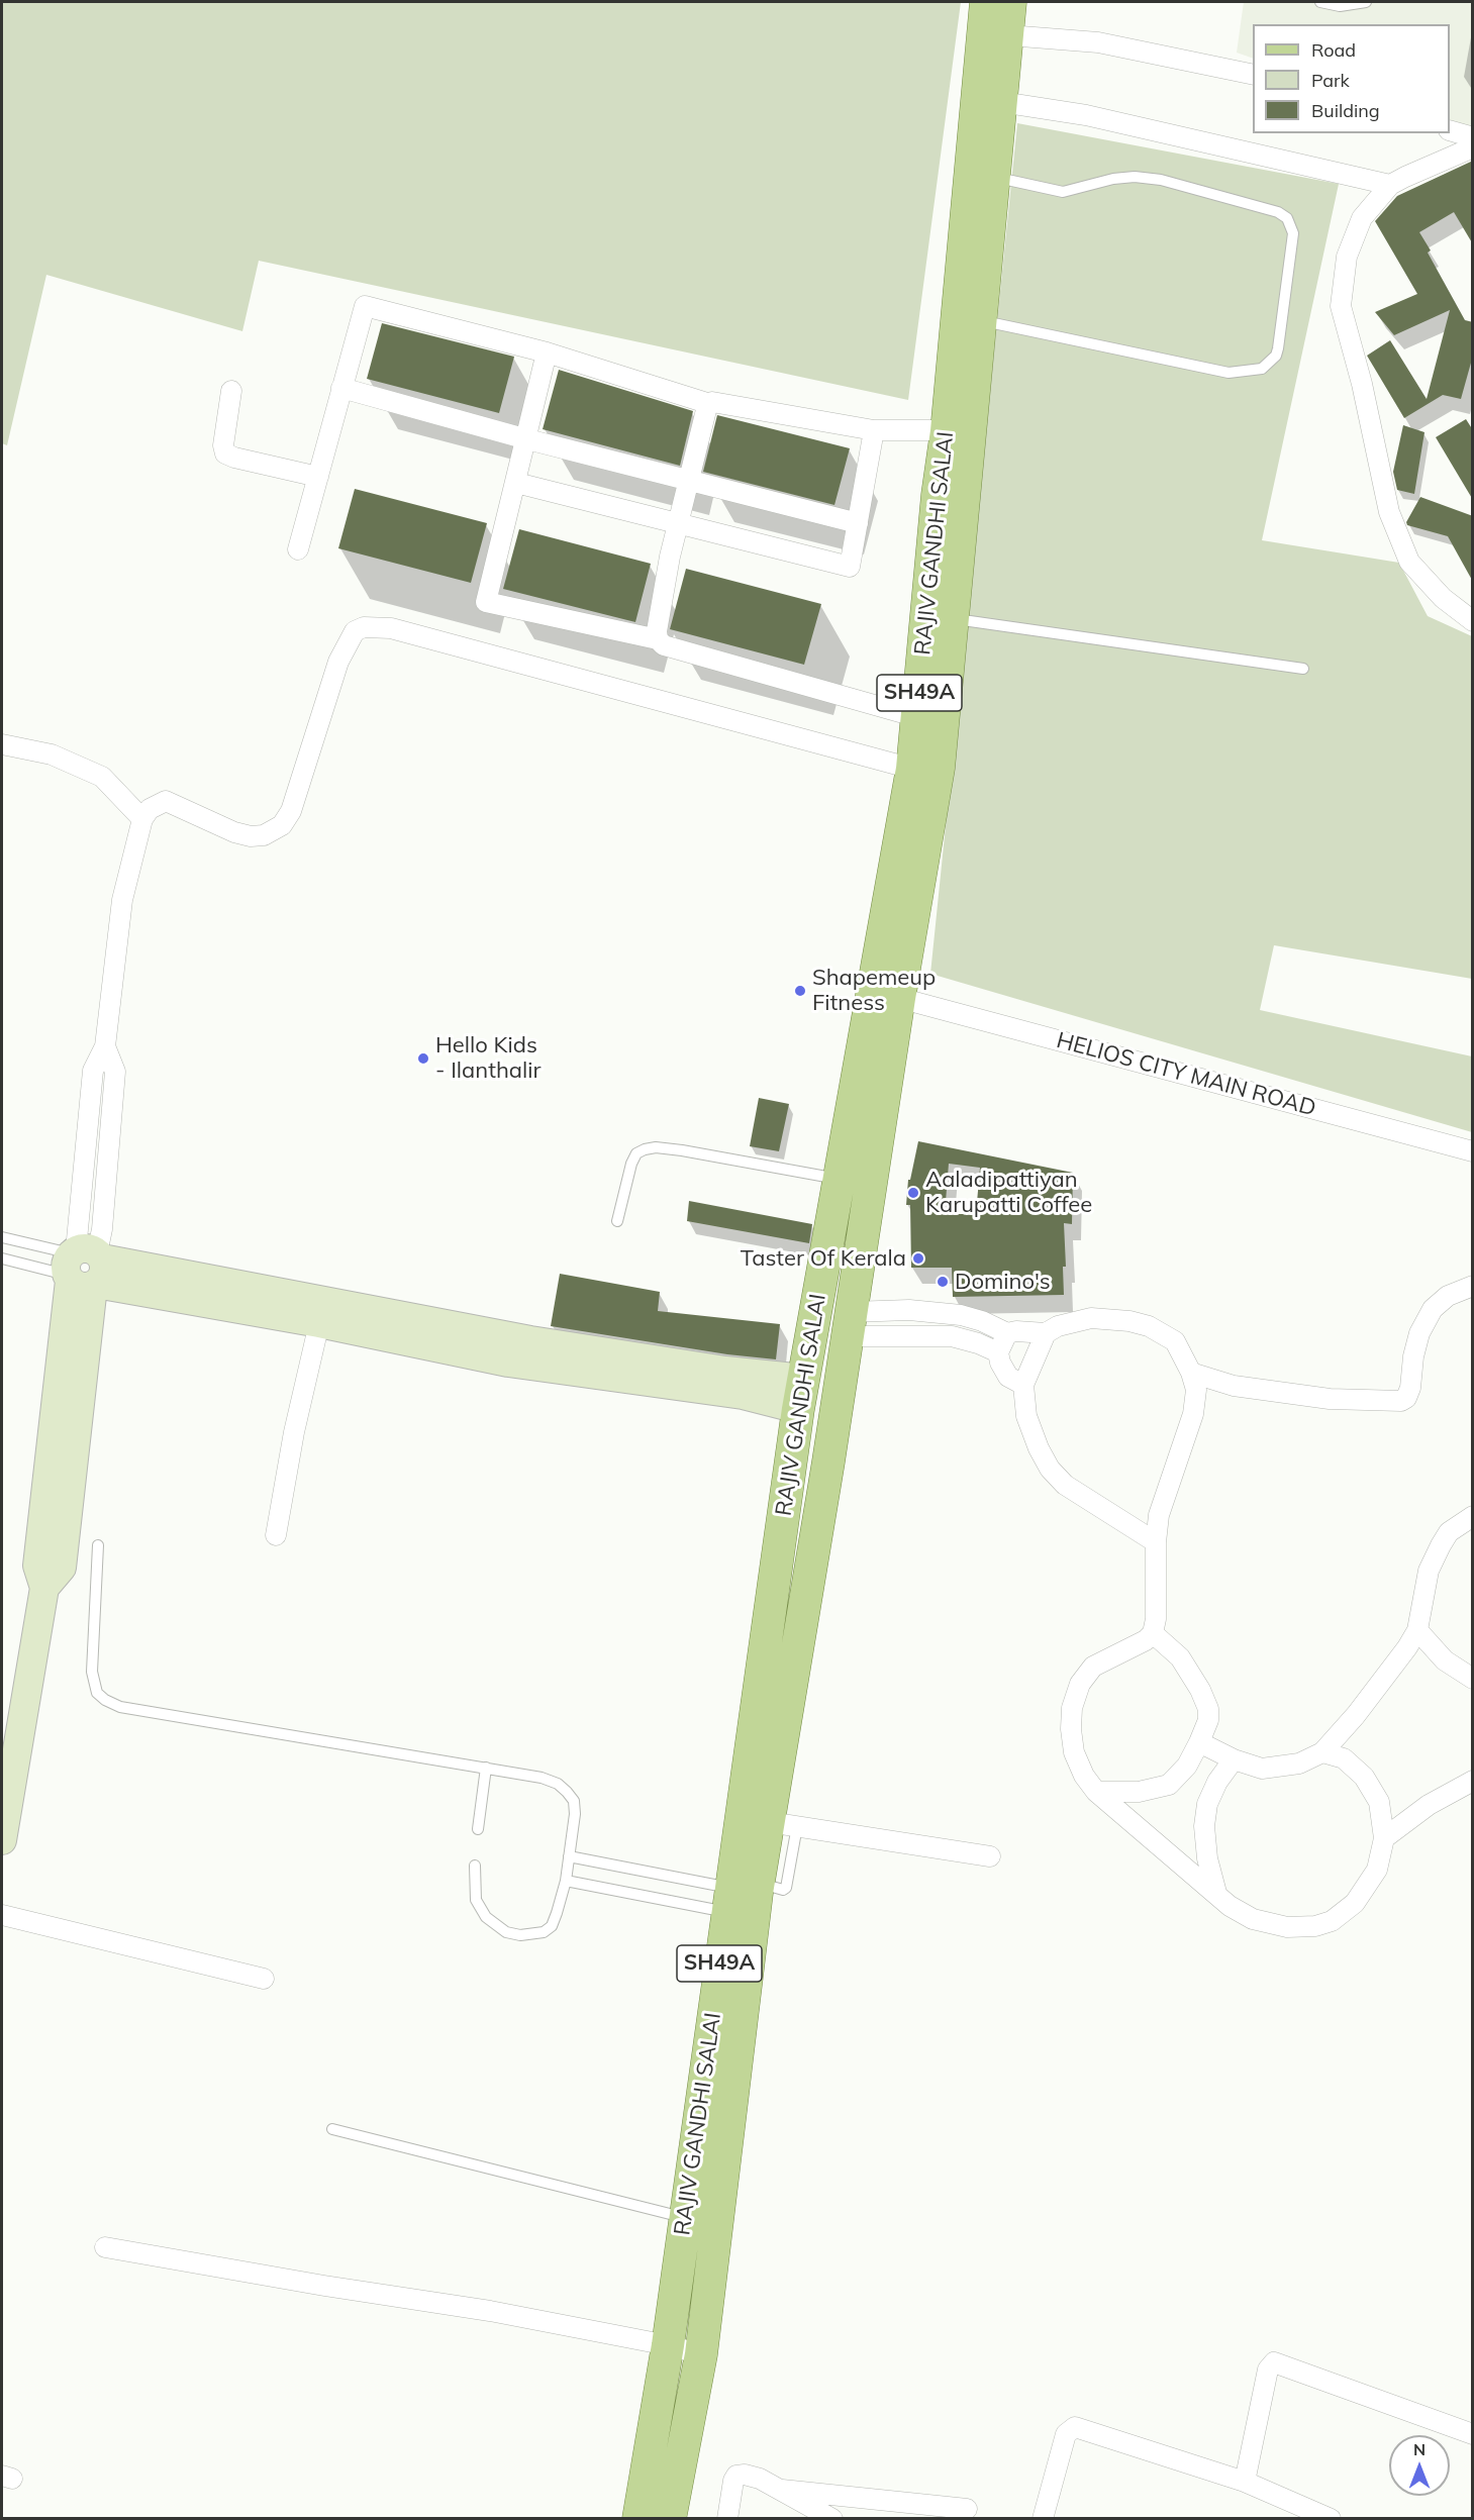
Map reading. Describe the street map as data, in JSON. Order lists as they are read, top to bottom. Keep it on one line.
{"streets":{"main road":["RAJIV GANDHI SALAI","SH49A"],"street":["HELIOS CITY MAIN ROAD"]},"crossings":[["RAJIV GANDHI SALAI","HELIOS CITY MAIN ROAD"]],"places":["Shapemeup Fitness","Hello Kids - Ilanthalir","Aaladipattiyan Karupatti Coffee","Taster Of Kerala","Domino's"],"legend":["Road","Park","Building"],"north":"top"}
